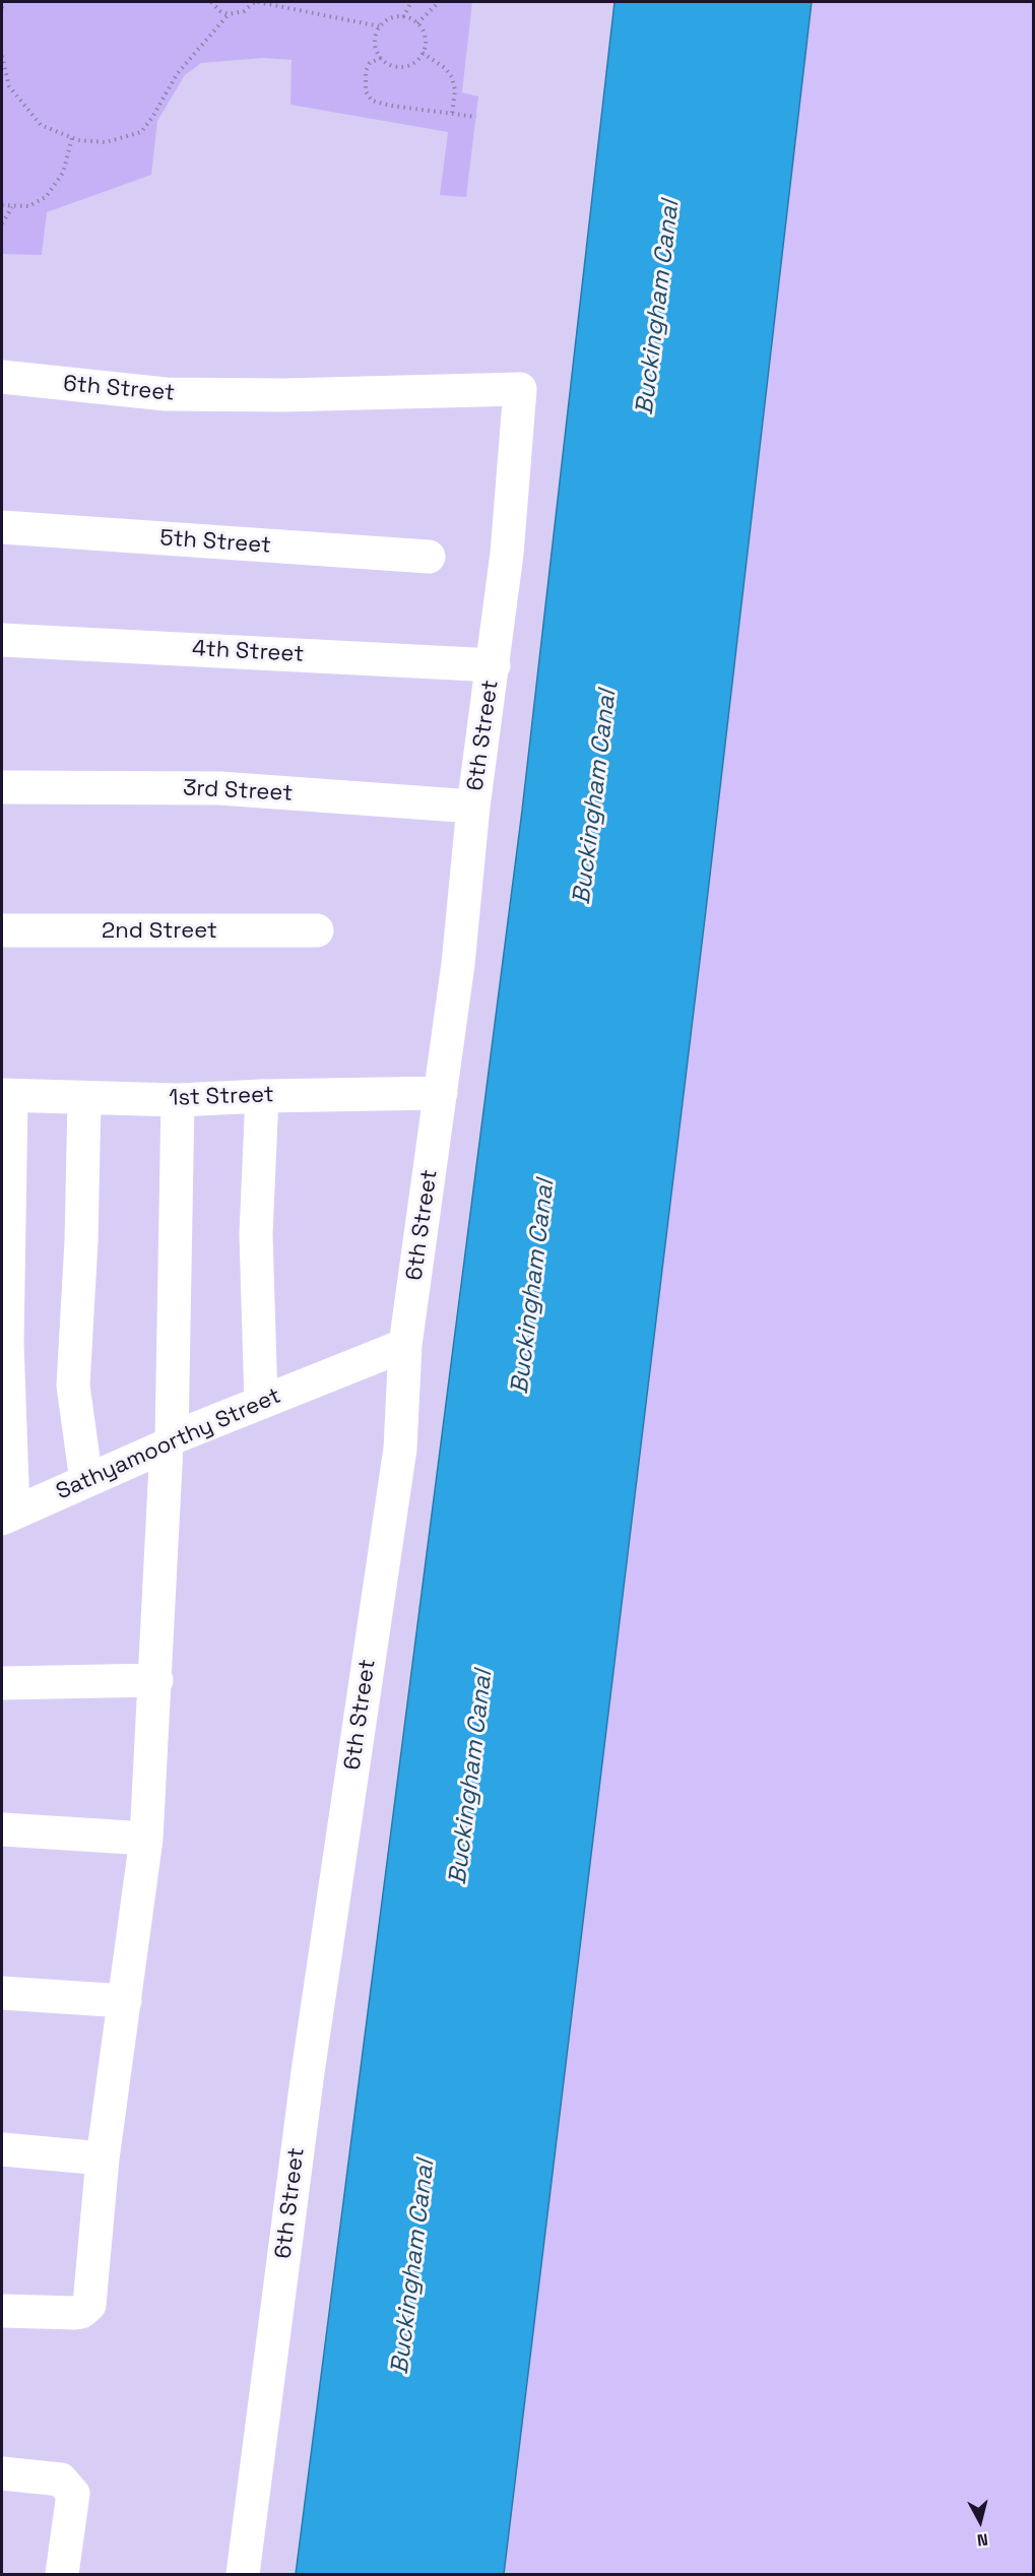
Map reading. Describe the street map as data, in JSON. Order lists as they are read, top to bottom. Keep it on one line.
{"streets":{"street":["6th Street","5th Street","4th Street","3rd Street","2nd Street","1st Street","Sathyamoorthy Street"]},"crossings":[["6th Street","4th Street"],["6th Street","3rd Street"],["6th Street","1st Street"],["6th Street","Sathyamoorthy Street"]],"water":["Buckingham Canal"],"north":"bottom"}
